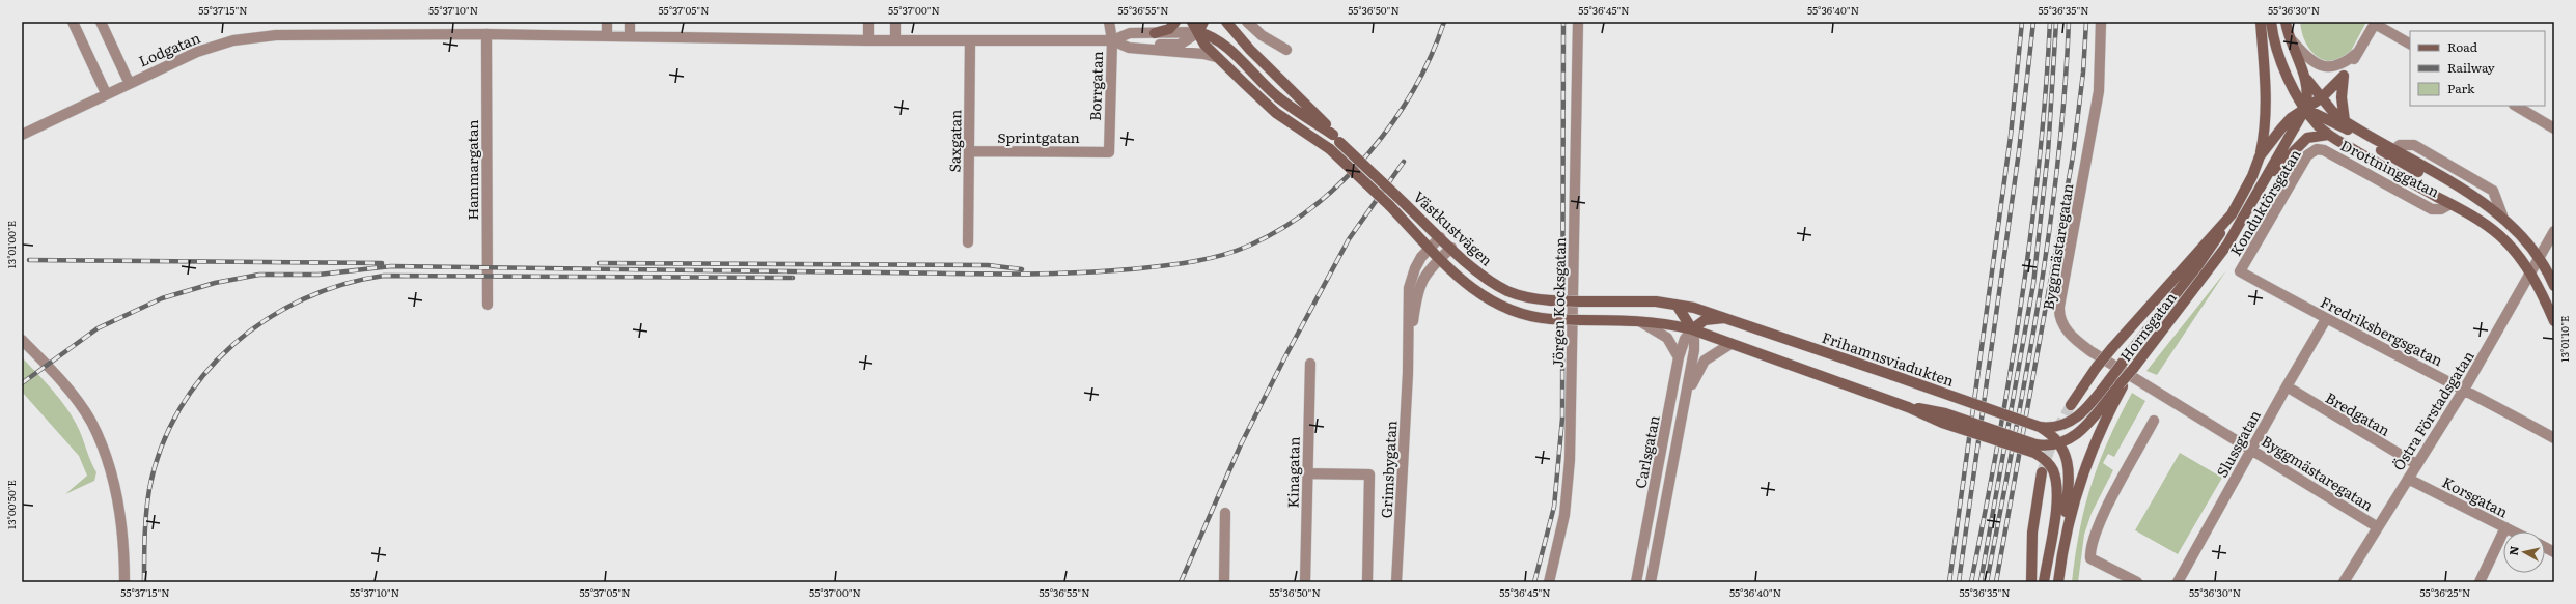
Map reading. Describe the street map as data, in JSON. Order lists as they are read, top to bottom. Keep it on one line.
{"streets":{"main road":["Drottninggatan","Västkustvägen","Hornsgatan","Frihamnsviadukten","Carlsgatan"],"street":["Lodgatan","Borrgatan","Sprintgatan","Saxgatan","Hammargatan","Konduktörsgatan","Byggmästaregatan","Jörgen Kocksgatan","Fredriksbergsgatan","Östra Förstadsgatan","Bredgatan","Slussgatan","Grimsbygatan","Kinagatan","Korsgatan"]},"crossings":[["Lodgatan","Borrgatan"],["Lodgatan","Saxgatan"],["Lodgatan","Hammargatan"],["Lodgatan","Västkustvägen"],["Borrgatan","Sprintgatan"],["Sprintgatan","Saxgatan"],["Drottninggatan","Konduktörsgatan"],["Drottninggatan","Hornsgatan"],["Drottninggatan","Östra Förstadsgatan"],["Konduktörsgatan","Fredriksbergsgatan"],["Västkustvägen","Frihamnsviadukten"],["Västkustvägen","Carlsgatan"],["Västkustvägen","Grimsbygatan"],["Byggmästaregatan","Östra Förstadsgatan"],["Byggmästaregatan","Slussgatan"],["Hornsgatan","Frihamnsviadukten"],["Fredriksbergsgatan","Östra Förstadsgatan"],["Fredriksbergsgatan","Slussgatan"],["Östra Förstadsgatan","Bredgatan"],["Östra Förstadsgatan","Korsgatan"],["Bredgatan","Slussgatan"]],"legend":["Road","Railway","Park"],"north":"left","coordinates":["55°37'15\"N","55°37'10\"N","55°37'05\"N","55°37'00\"N","55°36'55\"N","55°36'50\"N","55°36'45\"N","55°36'40\"N","55°36'35\"N","55°36'30\"N","13°01'00\"E","13°01'10\"E","13°00'50\"E","55°36'25\"N"]}
